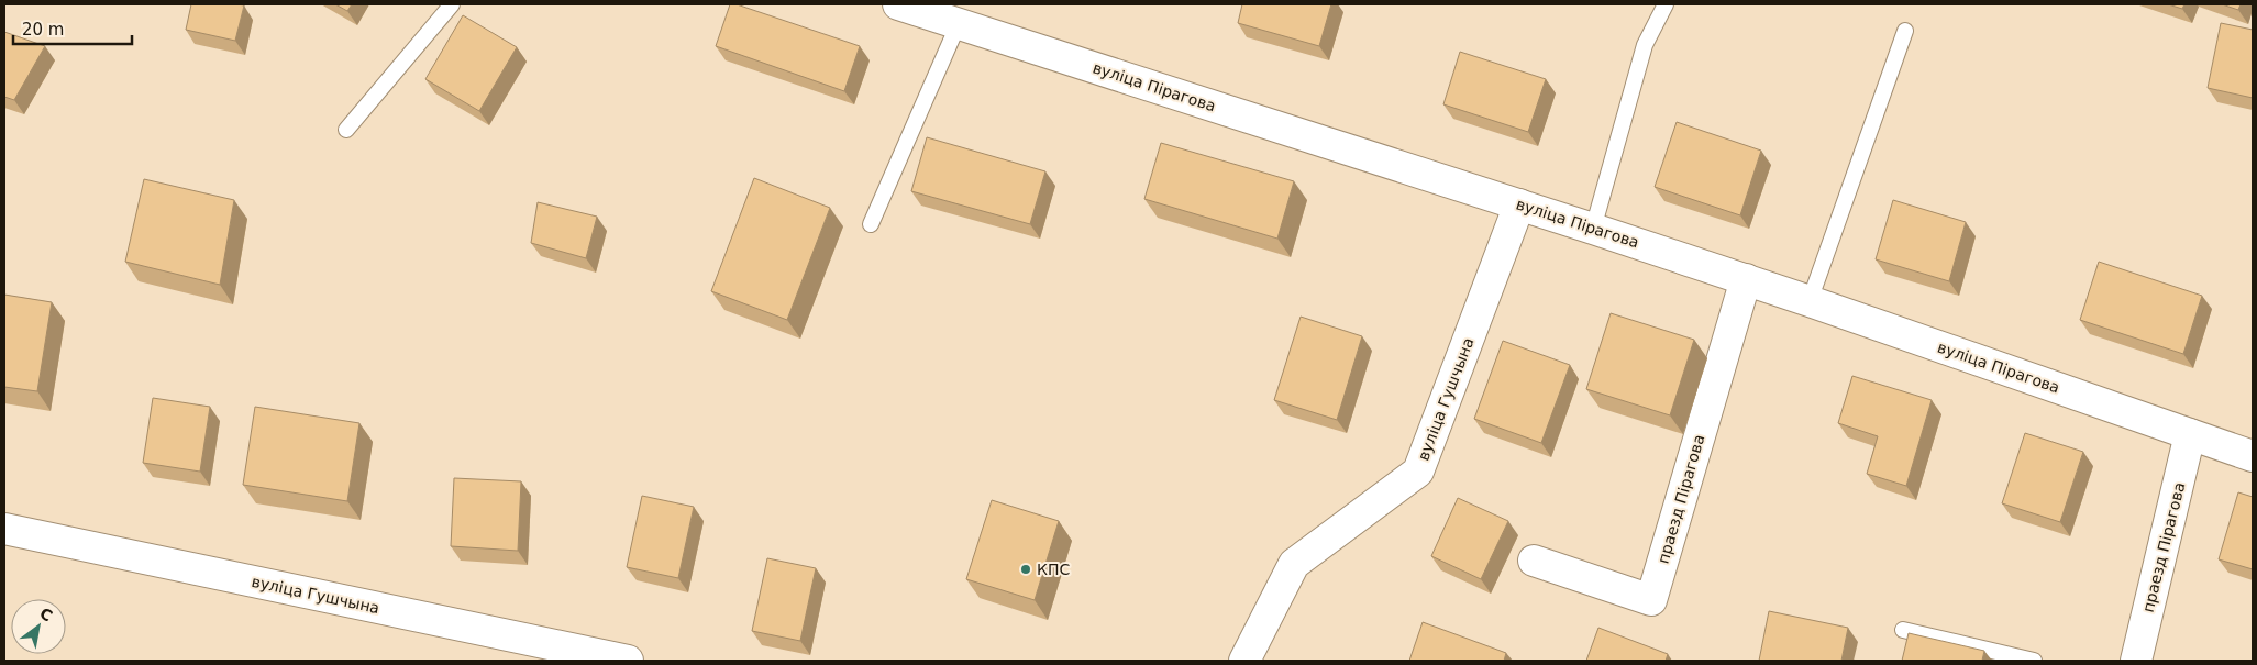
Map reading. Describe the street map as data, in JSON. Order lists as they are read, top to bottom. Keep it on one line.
{"streets":{"street":["вуліца Пірагова","вуліца Гушчына","праезд Пірагова"]},"crossings":[["вуліца Пірагова","вуліца Гушчына"],["вуліца Пірагова","праезд Пірагова"]],"places":["КПС"],"scale_bar":"20 m","north":"top right"}
